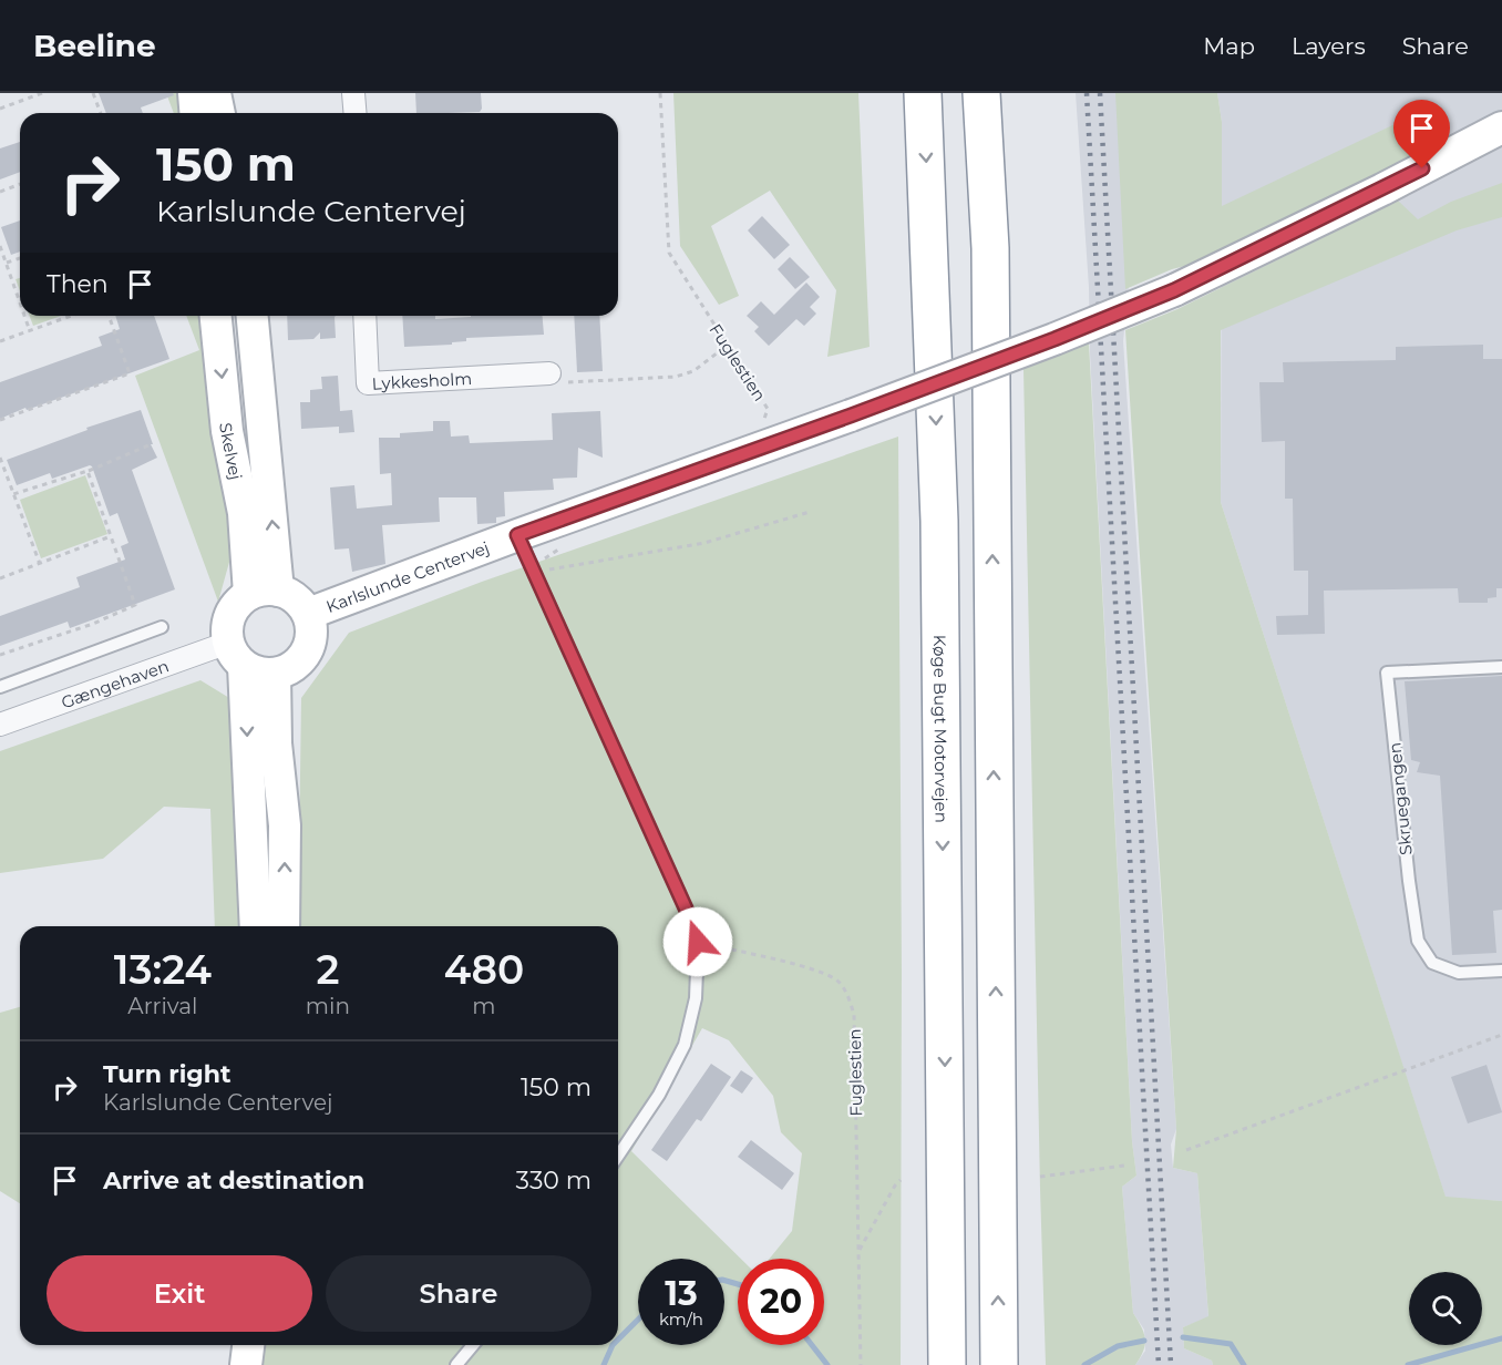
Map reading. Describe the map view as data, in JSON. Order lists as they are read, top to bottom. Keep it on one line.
{"streets":{"highway":["Køge Bugt Motorvejen"],"street":["Lykkesholm","Skelvej","Karlslunde Centervej","Gængehaven"],"lane":["Skruegangen"],"path":["Fuglestien"]},"crossings":[["Skelvej","Karlslunde Centervej"],["Skelvej","Gængehaven"],["Karlslunde Centervej","Gængehaven"]],"page":{"header":"Beeline","nav":["Map","Layers","Share"],"turn":["150 m","Karlslunde Centervej"],"then":"Then","eta":["13:24","Arrival","2","min","480","m"],"list":[{"name":"Turn right","note":"Karlslunde Centervej","value":"150 m"},{"name":"Arrive at destination","value":"330 m"}],"buttons":["Exit","Share"],"speed":"13 km/h","limit":"20"}}
